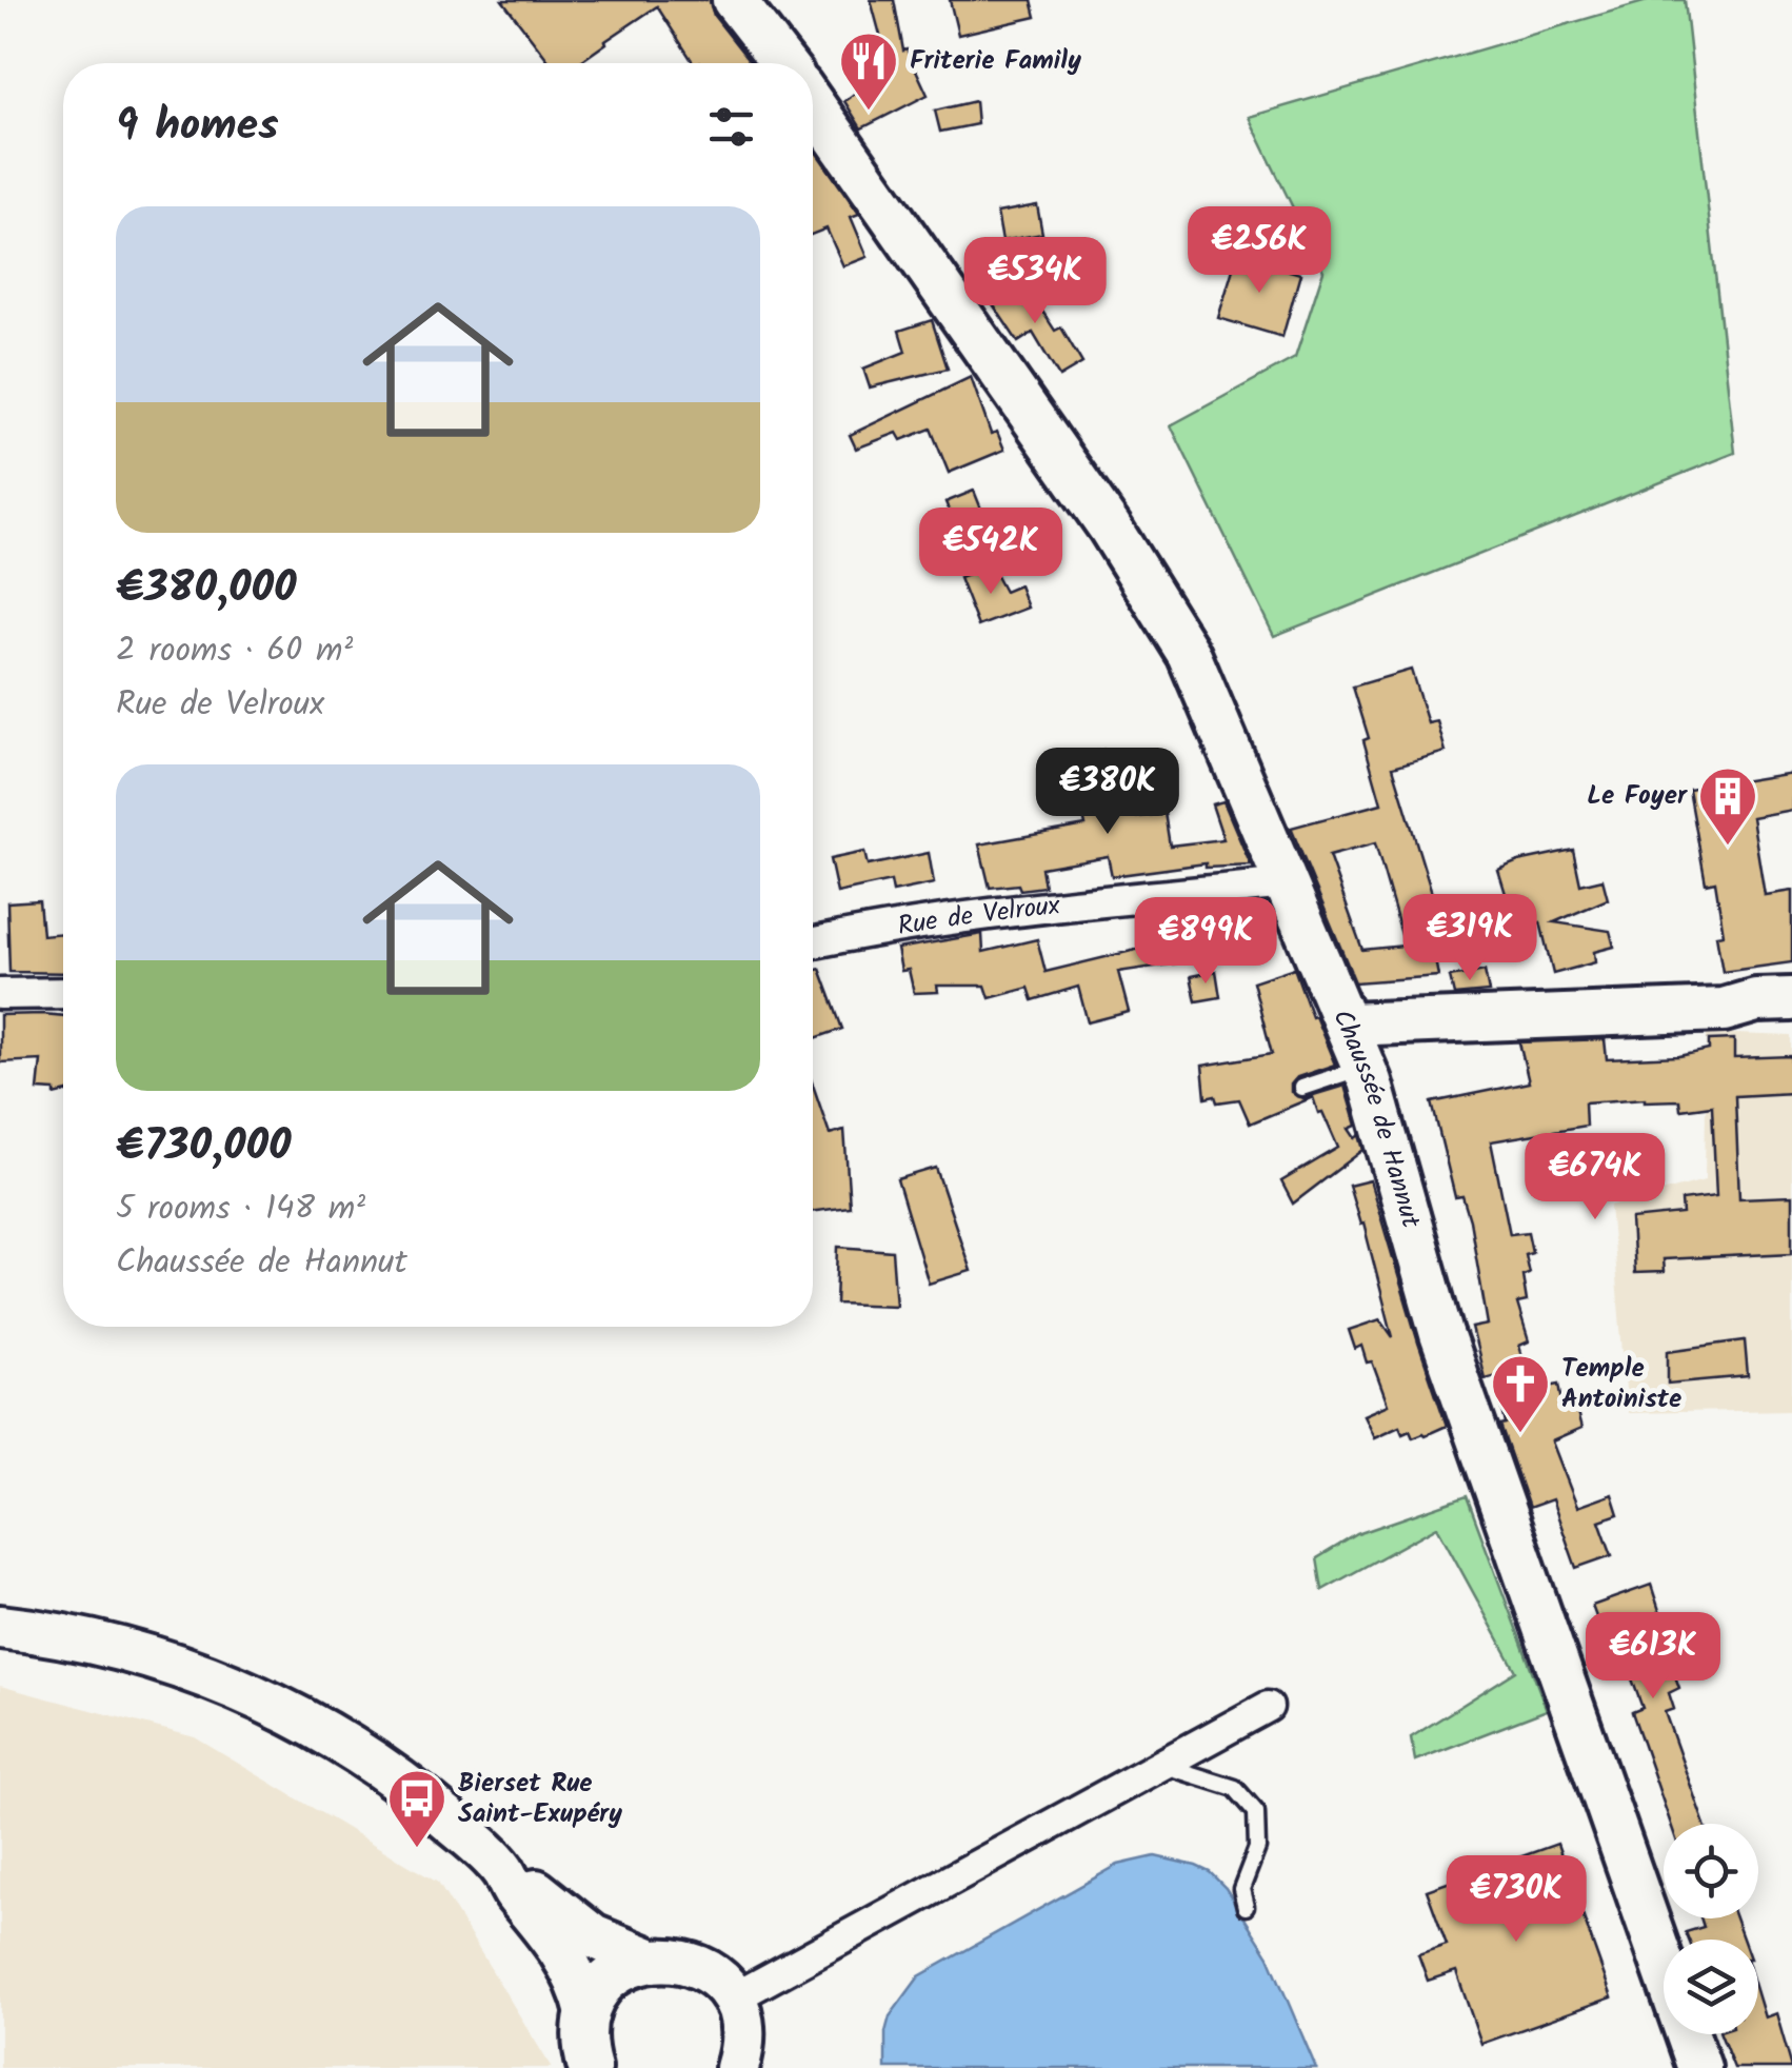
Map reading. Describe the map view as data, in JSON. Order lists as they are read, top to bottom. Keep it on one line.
{"streets":{"main road":["Chaussée de Hannut"],"street":["Rue de Velroux"]},"crossings":[["Rue de Velroux","Chaussée de Hannut"]],"places":{"restaurant":["Friterie Family"],"building":["Le Foyer"],"church":["Temple Antoiniste"],"bus stop":["Bierset Rue Saint-Exupéry"]},"page":{"heading":"9 homes","list":[{"name":"€380,000","note":"2 rooms · 60 m² · Rue de Velroux"},{"name":"€730,000","note":"5 rooms · 148 m² · Chaussée de Hannut"}],"price":["€256K","€534K","€542K","€380K","€319K","€899K","€674K","€613K","€730K"]}}
